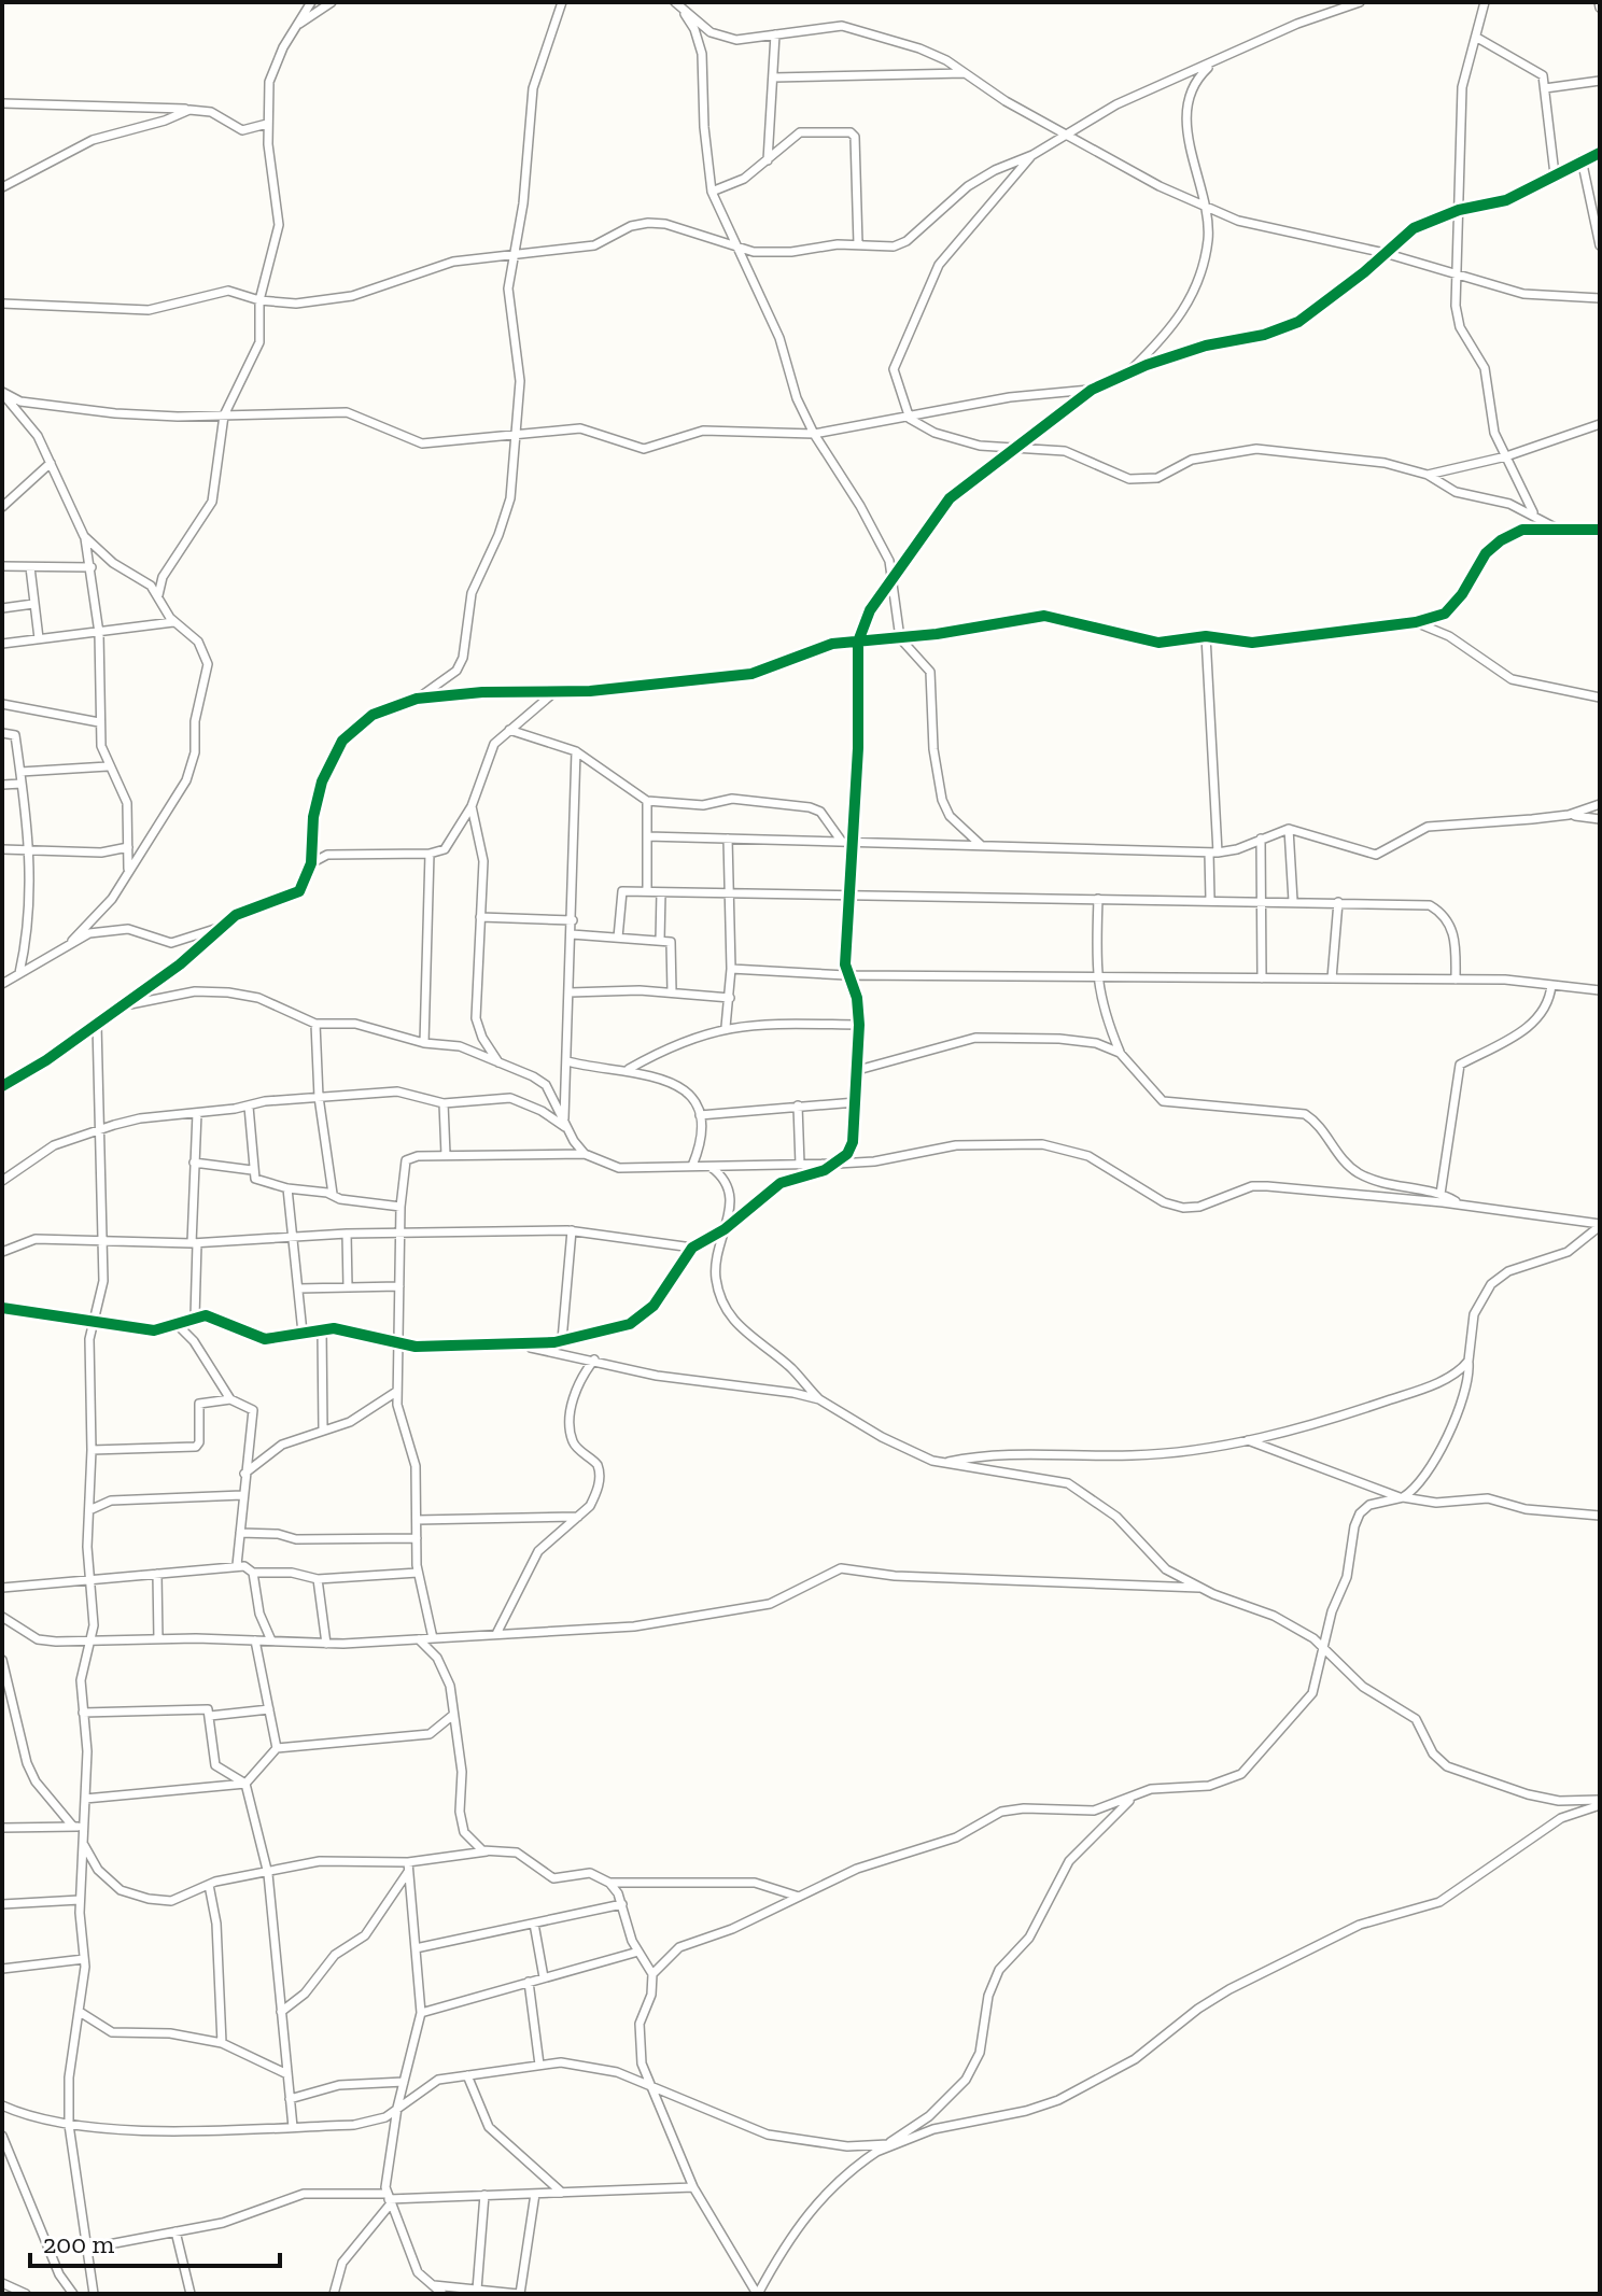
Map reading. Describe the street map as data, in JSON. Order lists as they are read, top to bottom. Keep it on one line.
{"scale_bar":"200 m"}
